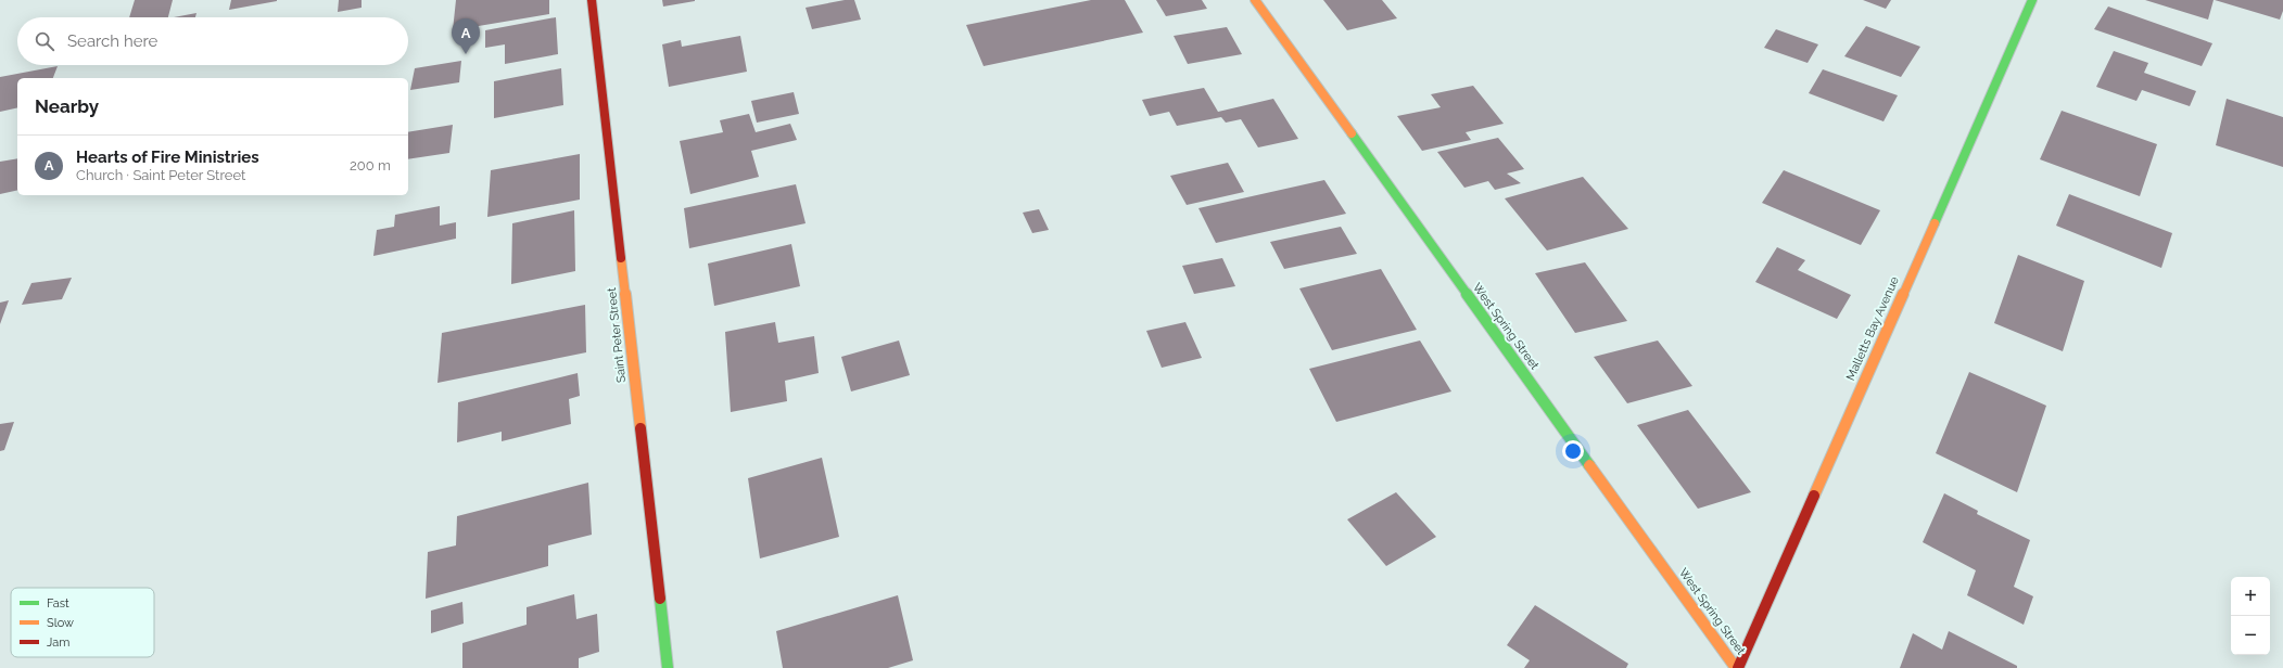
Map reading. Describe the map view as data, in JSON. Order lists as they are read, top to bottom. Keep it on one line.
{"streets":{"street":["West Spring Street","Malletts Bay Avenue","Saint Peter Street"]},"crossings":[["West Spring Street","Malletts Bay Avenue"]],"legend":["Fast","Slow","Jam"],"page":{"search":"Search here","pins":"A","heading":"Nearby","list":[{"mark":"A","name":"Hearts of Fire Ministries","note":"Church · Saint Peter Street","value":"200 m"}],"map_buttons":["+","−"]}}
